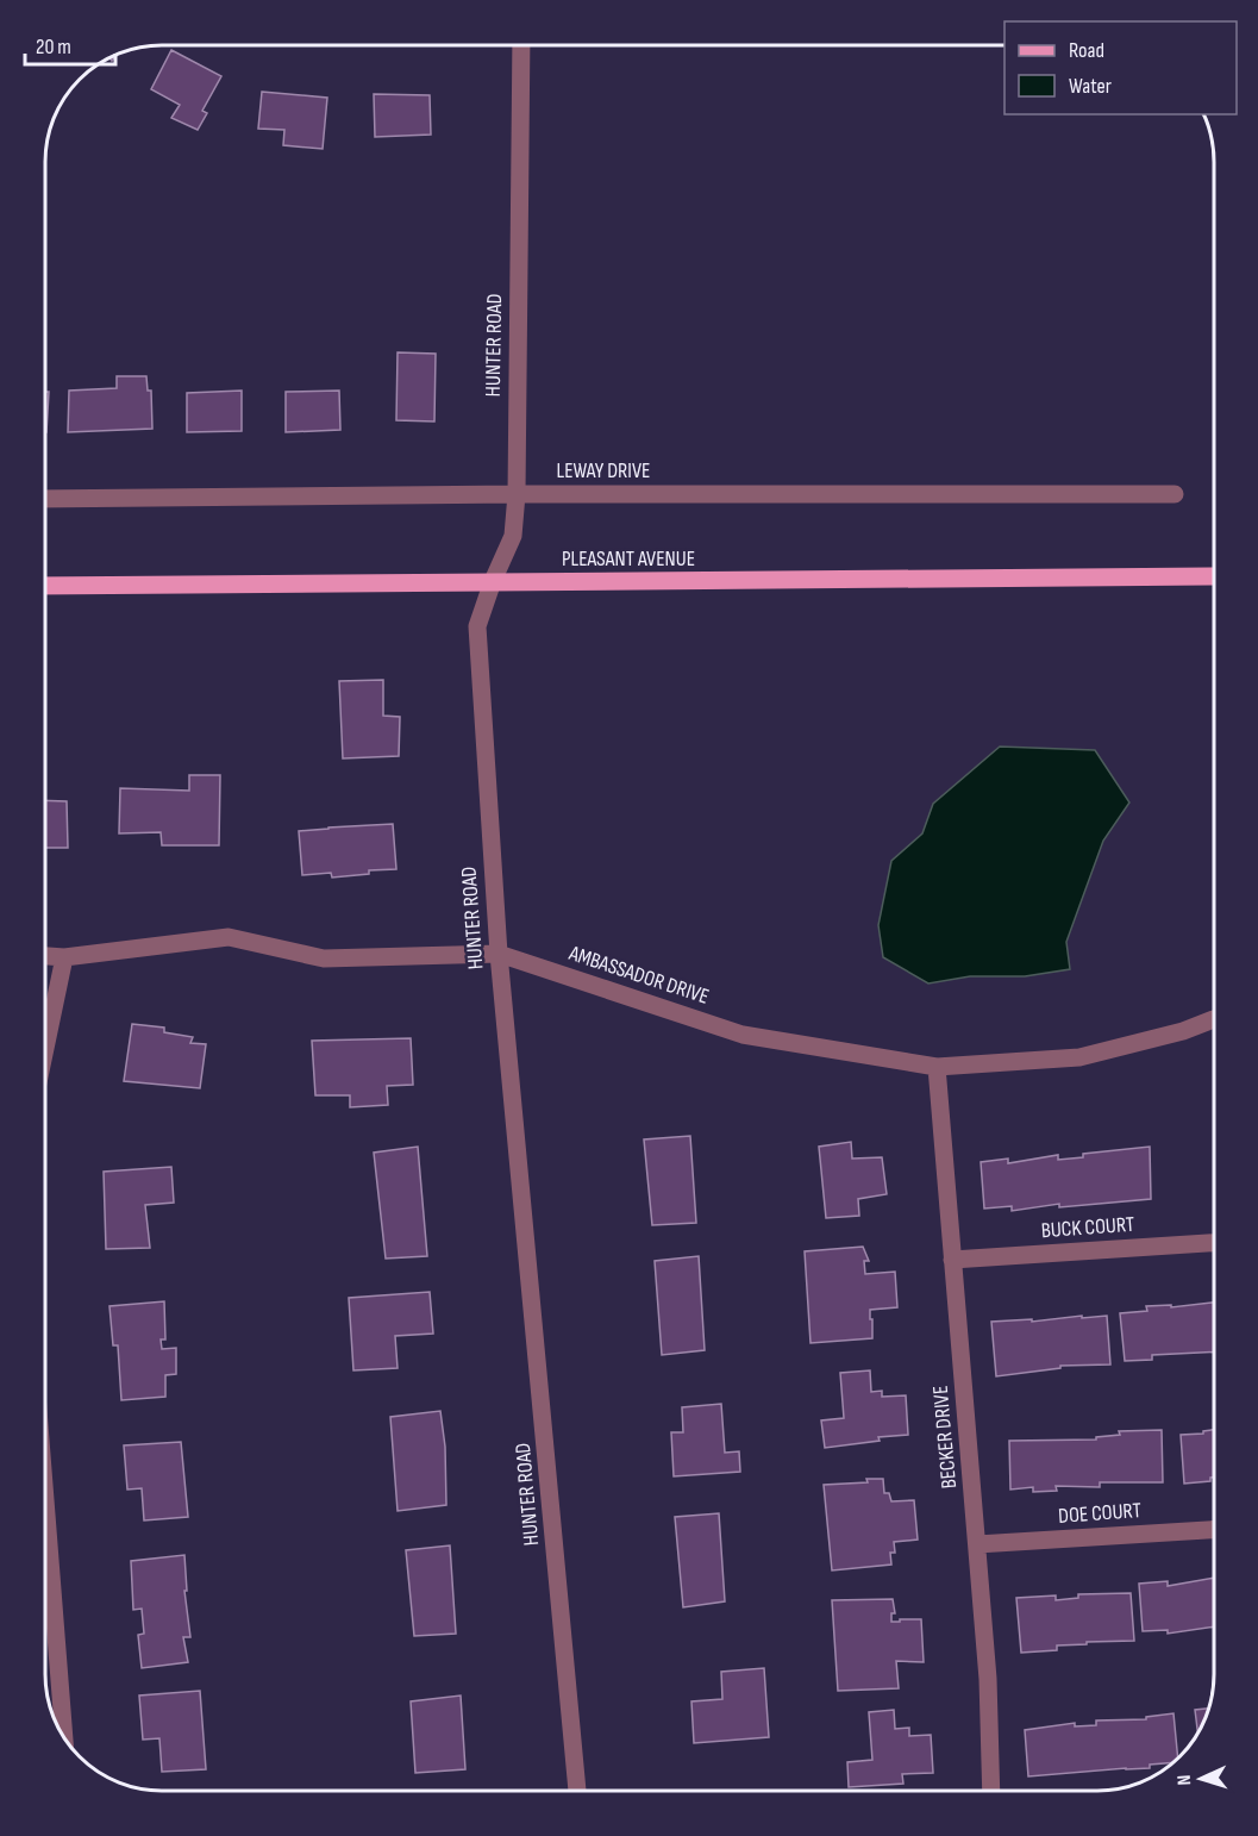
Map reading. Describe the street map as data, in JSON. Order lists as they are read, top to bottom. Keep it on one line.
{"streets":{"main road":["PLEASANT AVENUE"],"street":["HUNTER ROAD","LEWAY DRIVE","AMBASSADOR DRIVE","BUCK COURT","BECKER DRIVE","DOE COURT"]},"crossings":[["HUNTER ROAD","LEWAY DRIVE"],["HUNTER ROAD","PLEASANT AVENUE"],["HUNTER ROAD","AMBASSADOR DRIVE"],["AMBASSADOR DRIVE","BECKER DRIVE"],["BUCK COURT","BECKER DRIVE"],["BECKER DRIVE","DOE COURT"]],"legend":["Road","Water"],"scale_bar":"20 m","north":"left"}
